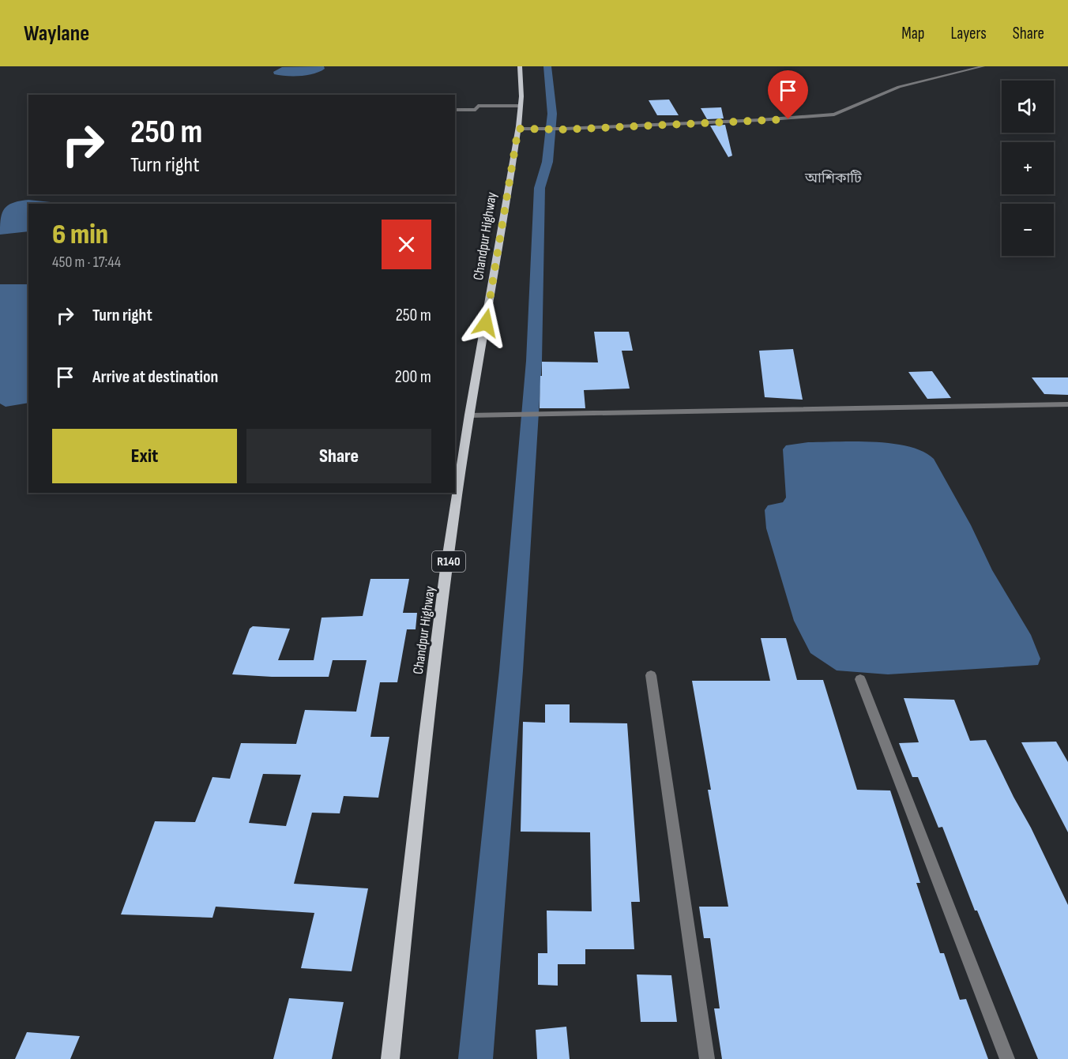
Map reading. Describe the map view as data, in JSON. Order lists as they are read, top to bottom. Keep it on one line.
{"streets":{"main road":["Chandpur Highway","R140"]},"districts":["আশিকাটি"],"page":{"header":"Waylane","nav":["Map","Layers","Share"],"map_buttons":["+","−"],"turn":["250 m","Turn right"],"heading":["6 min","450 m · 17:44"],"list":[{"name":"Turn right","value":"250 m"},{"name":"Arrive at destination","value":"200 m"}],"buttons":["Exit","Share"]}}
